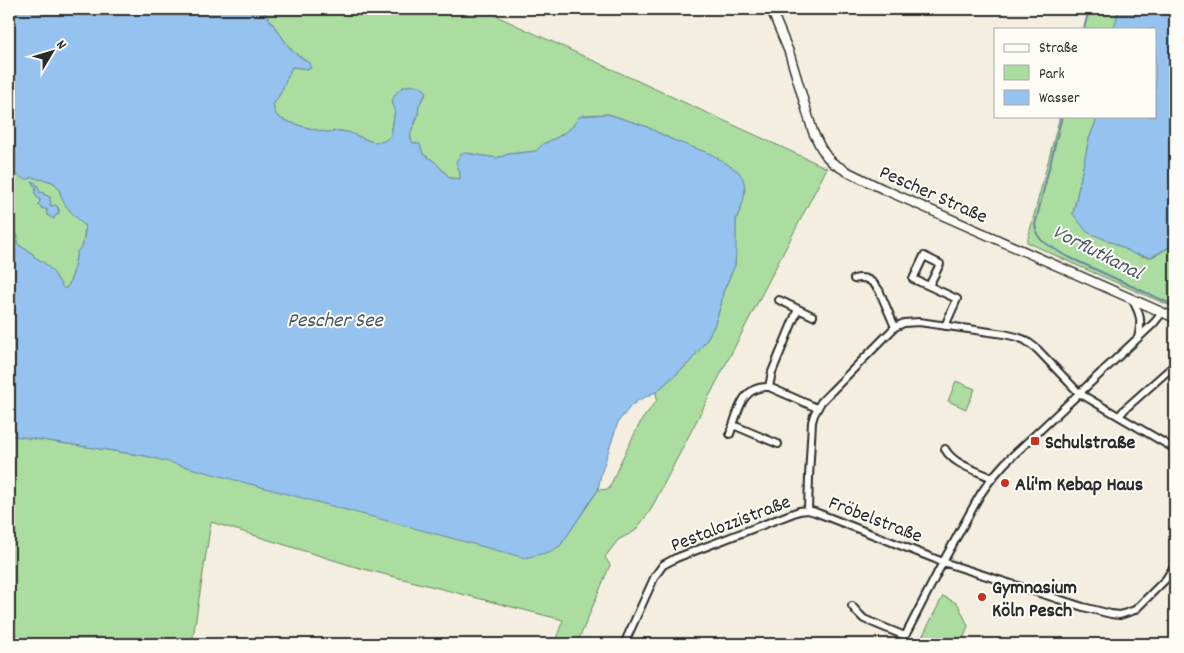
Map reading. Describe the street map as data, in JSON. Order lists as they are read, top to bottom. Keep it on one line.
{"streets":{"street":["Pescher Straße","Fröbelstraße","Pestalozzistraße"]},"crossings":[["Fröbelstraße","Pestalozzistraße"]],"water":["Vorflutkanal","Pescher See"],"places":{"transit":["Schulstraße"],"other":["Ali'm Kebap Haus","Gymnasium Köln Pesch"]},"legend":["Straße","Park","Wasser"],"north":"top right"}
